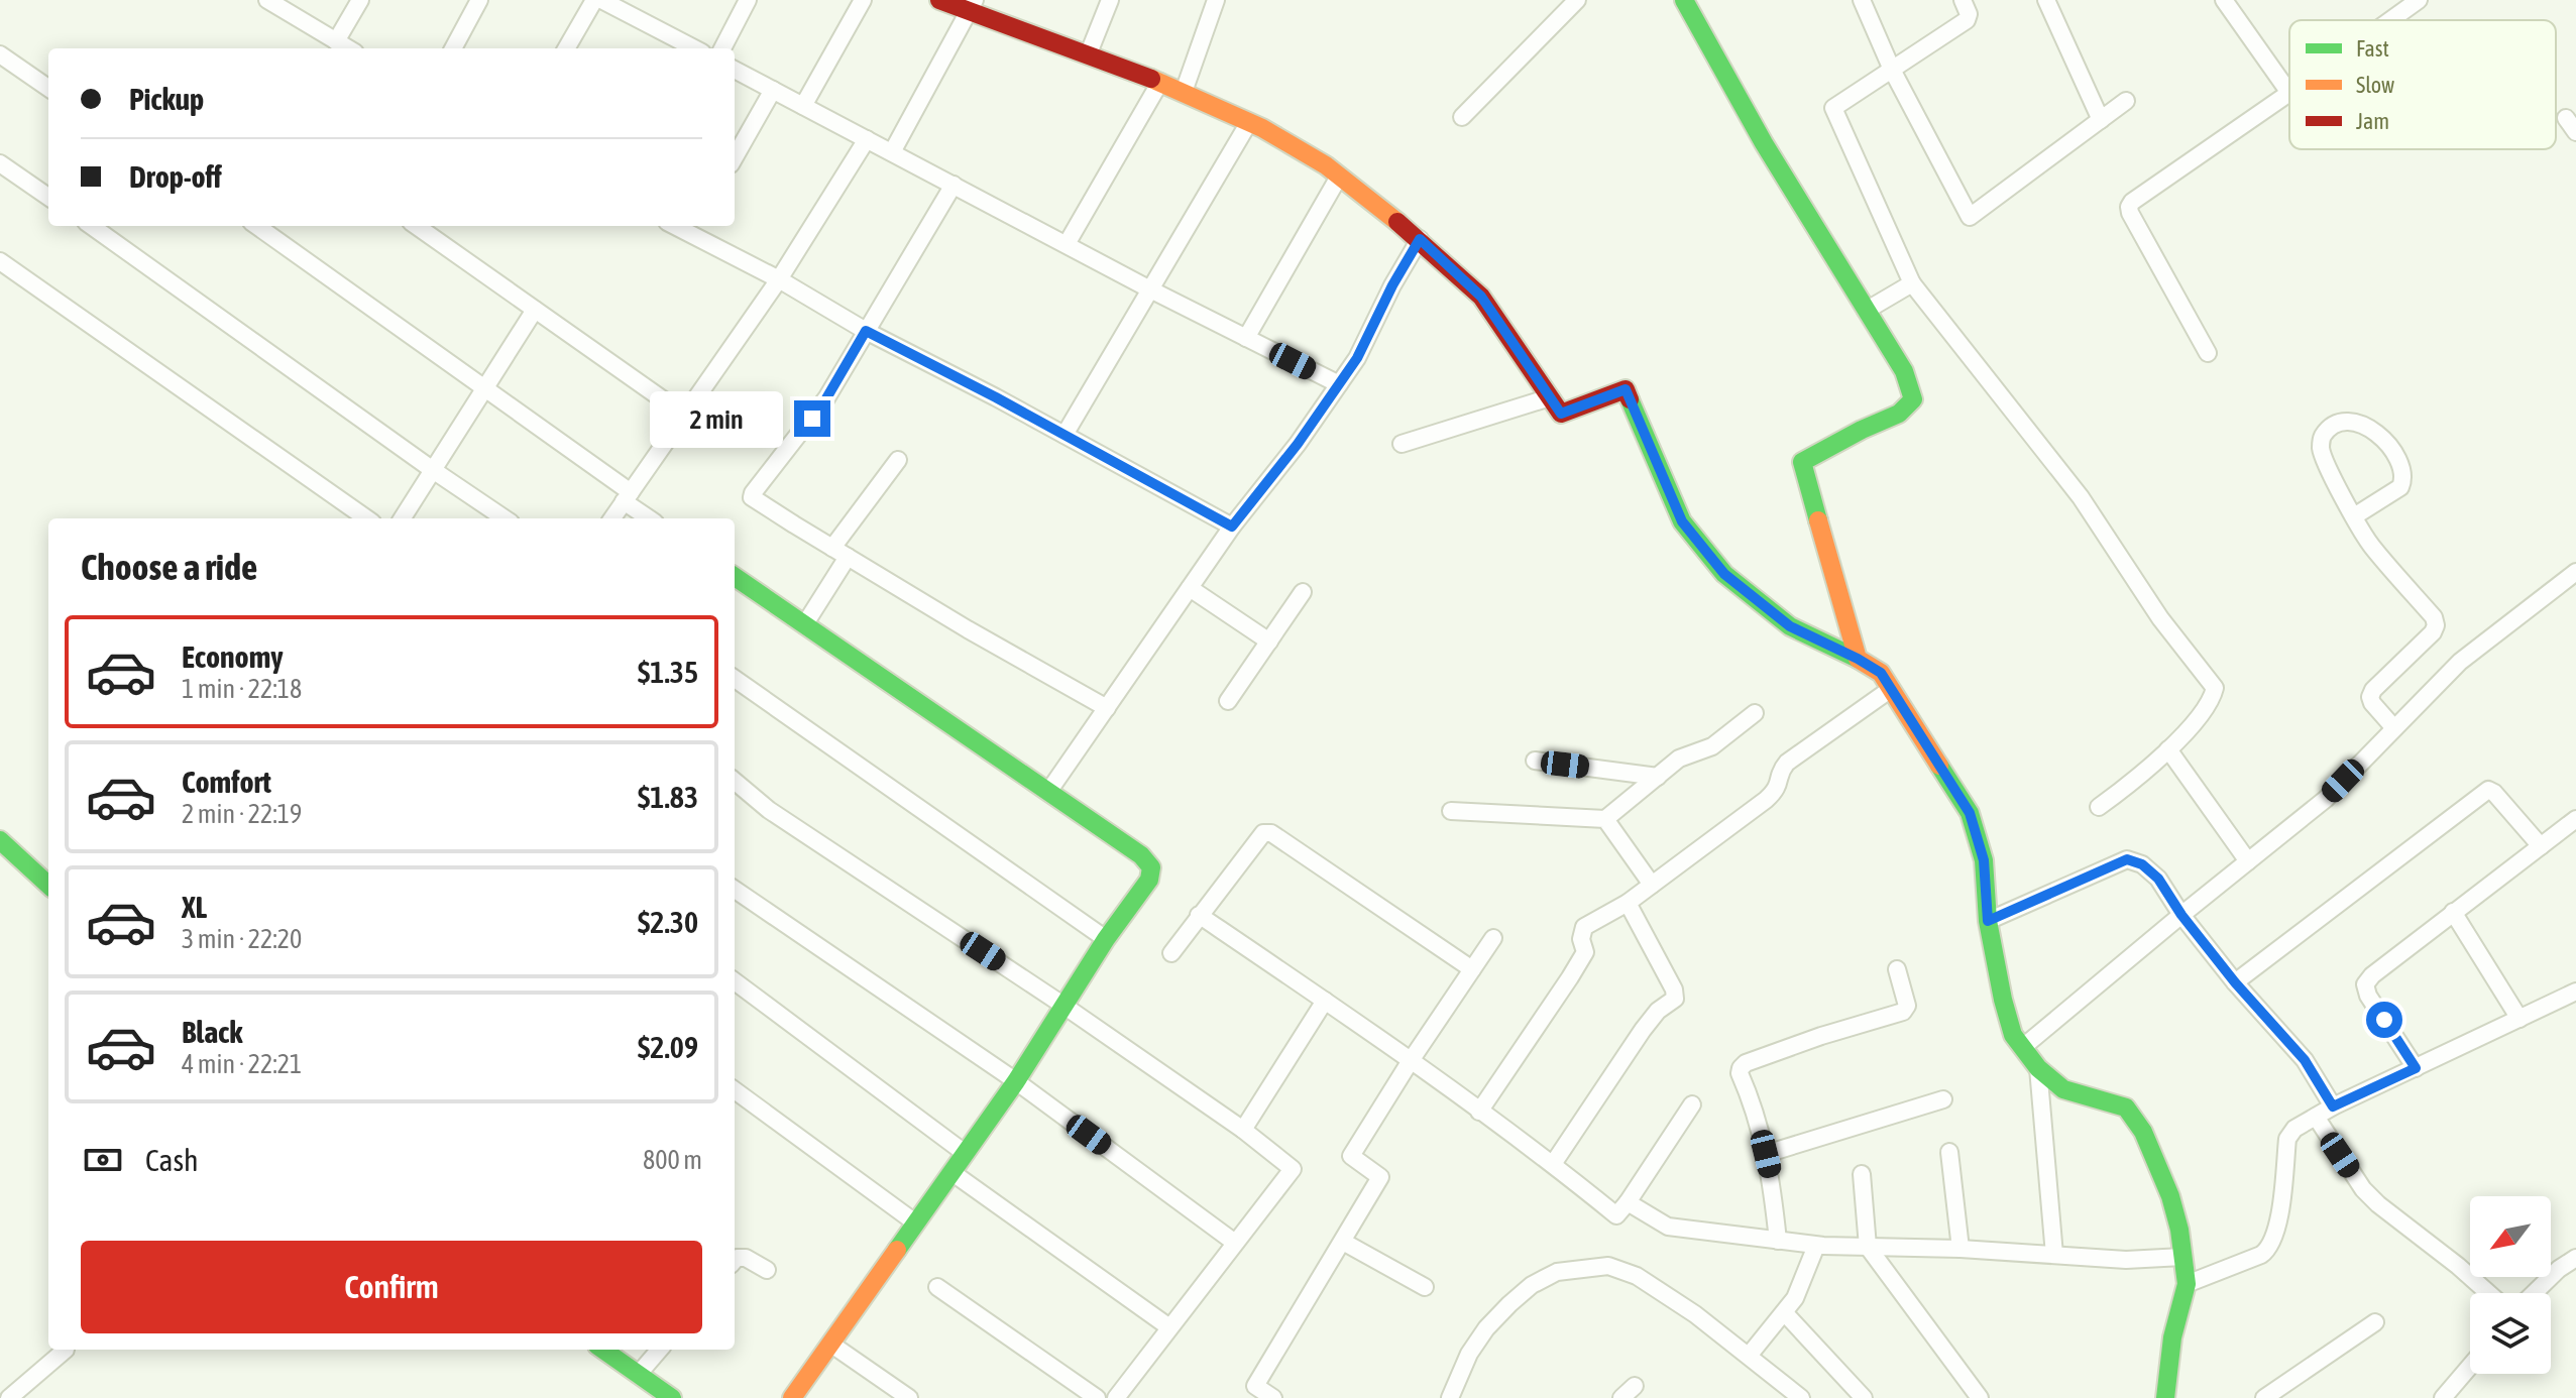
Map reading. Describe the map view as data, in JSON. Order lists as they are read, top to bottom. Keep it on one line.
{"legend":["Fast","Slow","Jam"],"north":"bottom left","page":{"banner":["Pickup","Drop-off"],"bubble":"2 min","heading":"Choose a ride","list":[{"name":"Economy","note":"1 min · 22:18","value":"$1.35"},{"name":"Comfort","note":"2 min · 22:19","value":"$1.83"},{"name":"XL","note":"3 min · 22:20","value":"$2.30"},{"name":"Black","note":"4 min · 22:21","value":"$2.09"}],"pay":["Cash","800 m"],"buttons":"Confirm"}}
